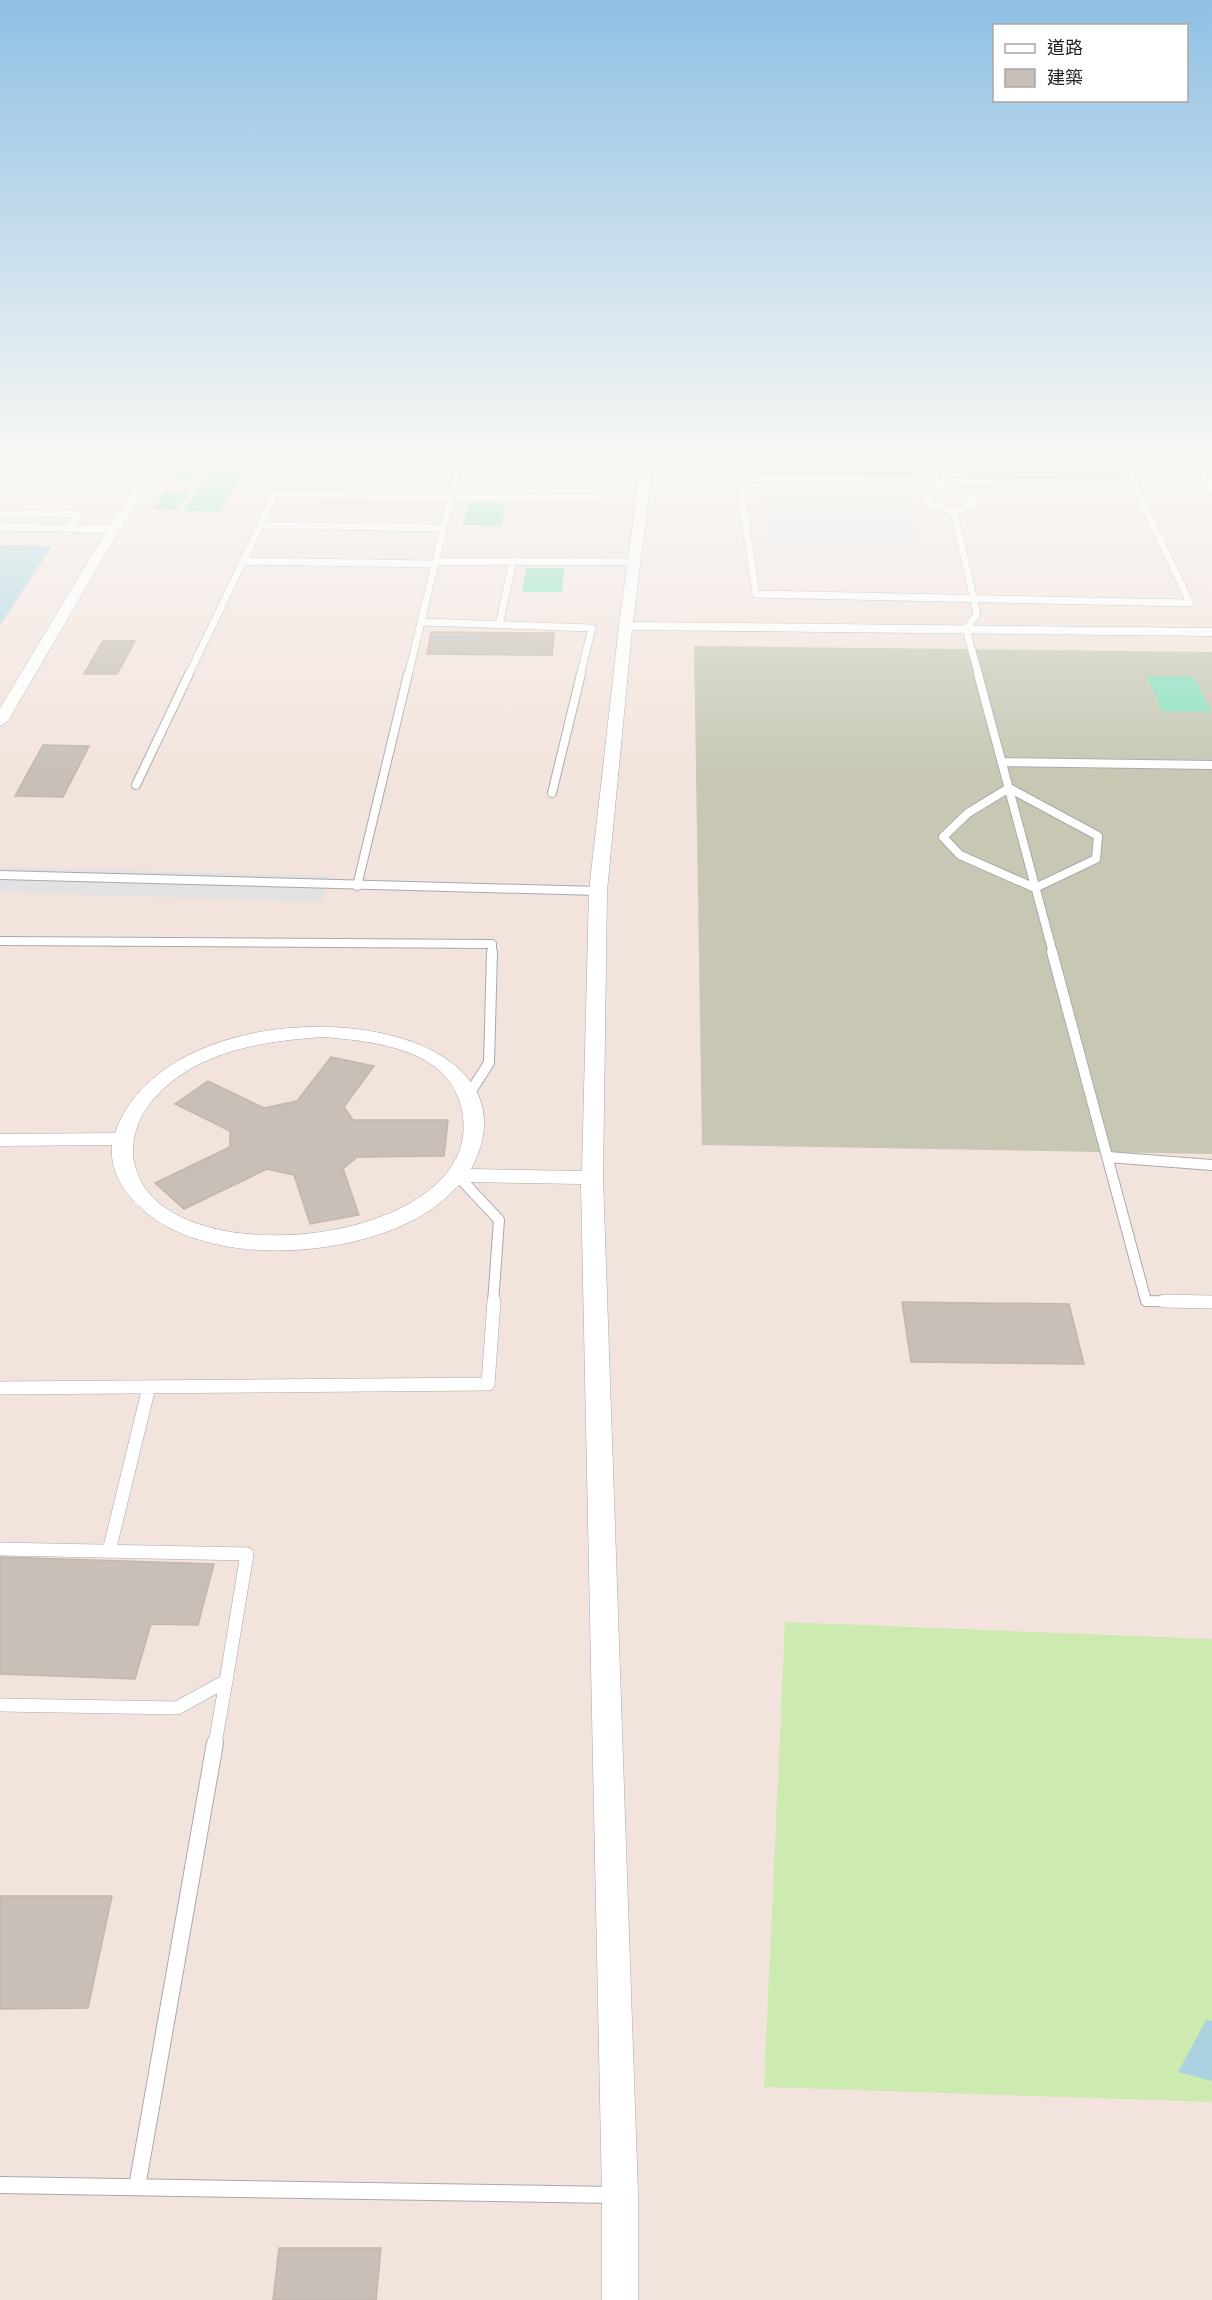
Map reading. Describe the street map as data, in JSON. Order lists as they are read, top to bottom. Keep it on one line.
{"legend":["道路","建築"]}
